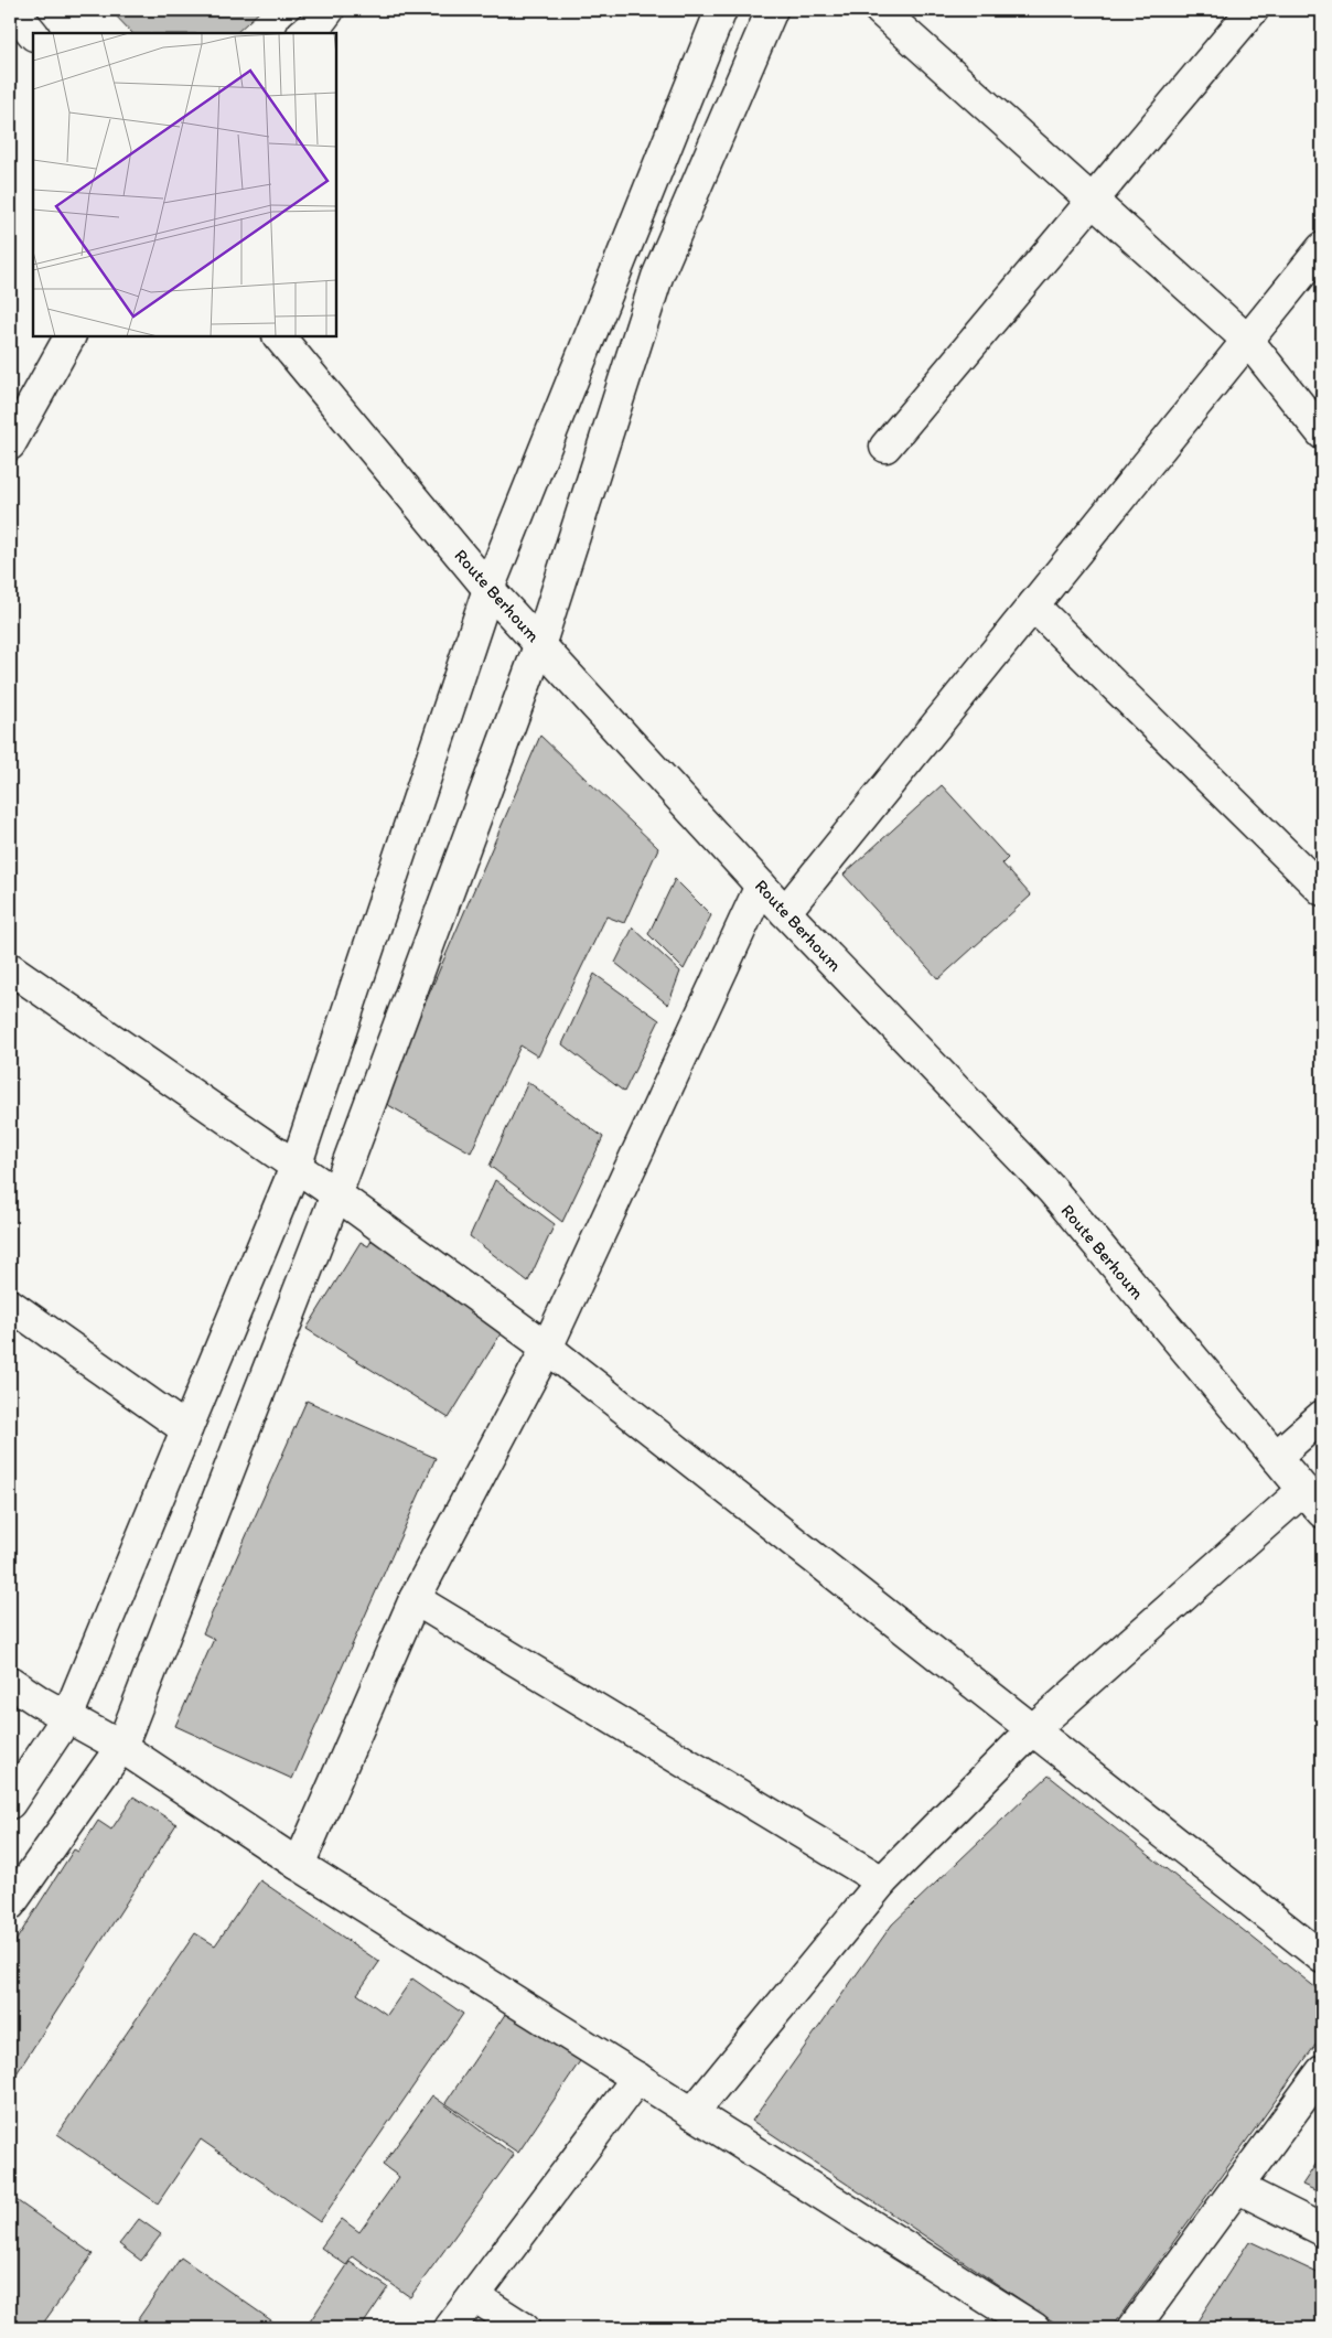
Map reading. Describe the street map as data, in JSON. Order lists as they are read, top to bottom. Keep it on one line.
{"streets":{"street":["Route Berhoum"]}}
